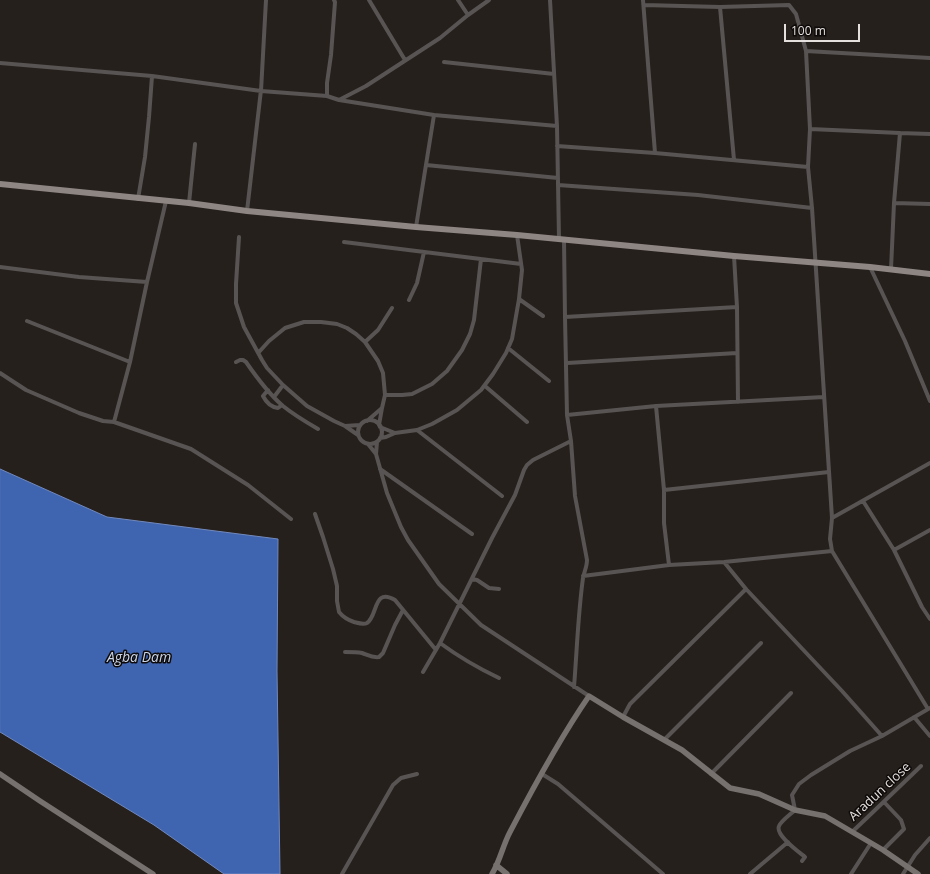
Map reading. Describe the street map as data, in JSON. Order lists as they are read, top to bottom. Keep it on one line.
{"streets":{"street":["Aradun close"]},"water":["Agba Dam"],"scale_bar":"100 m"}
